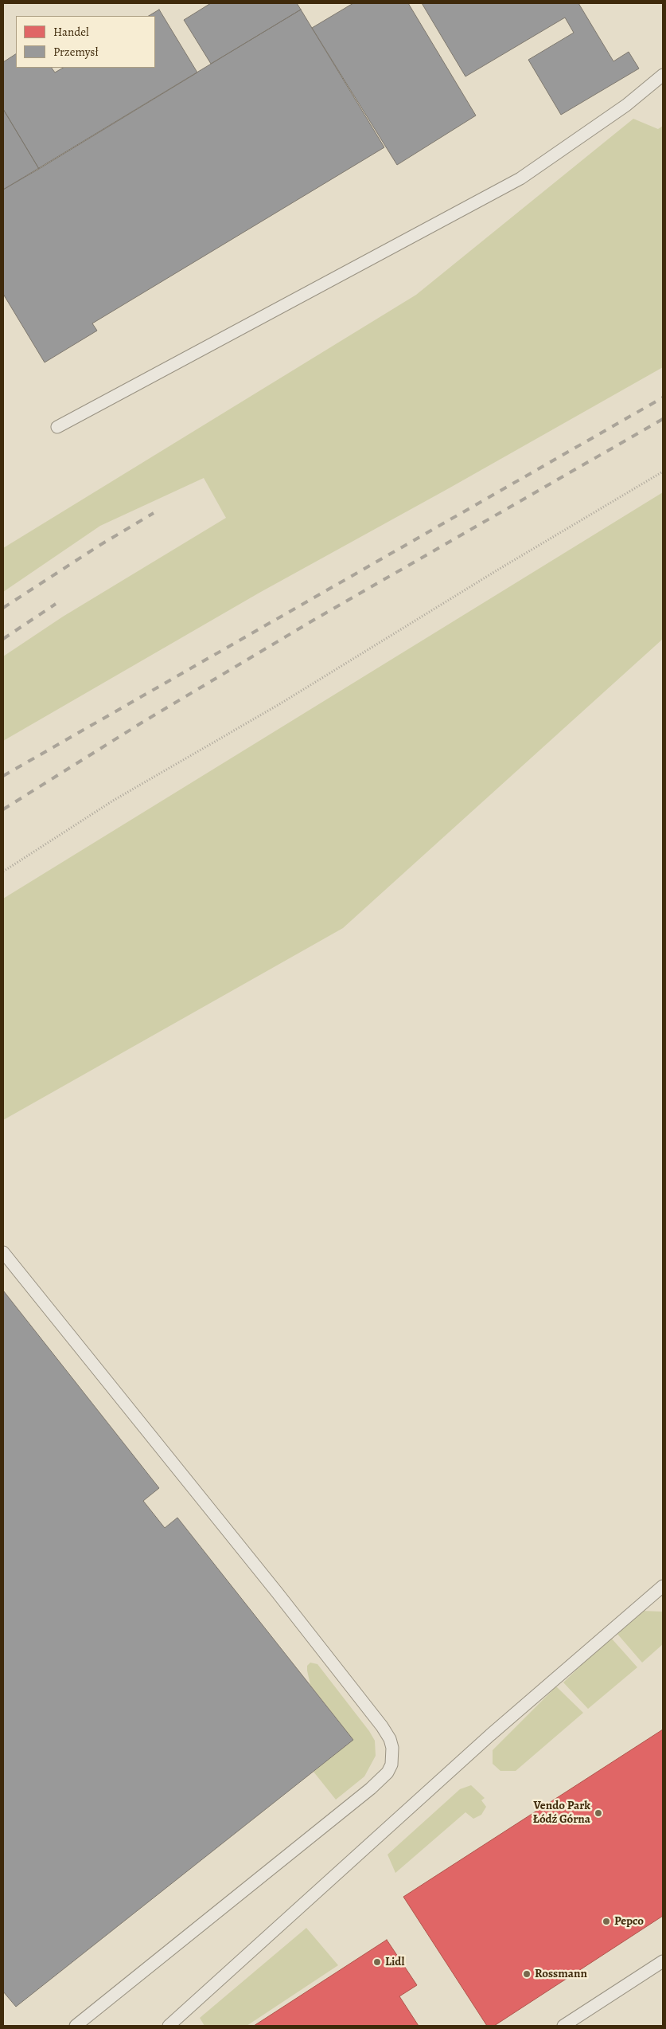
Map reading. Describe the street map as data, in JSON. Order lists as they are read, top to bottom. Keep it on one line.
{"places":["Vendo Park Łódź Górna","Pepco","Lidl","Rossmann"],"legend":["Handel","Przemysł"]}
